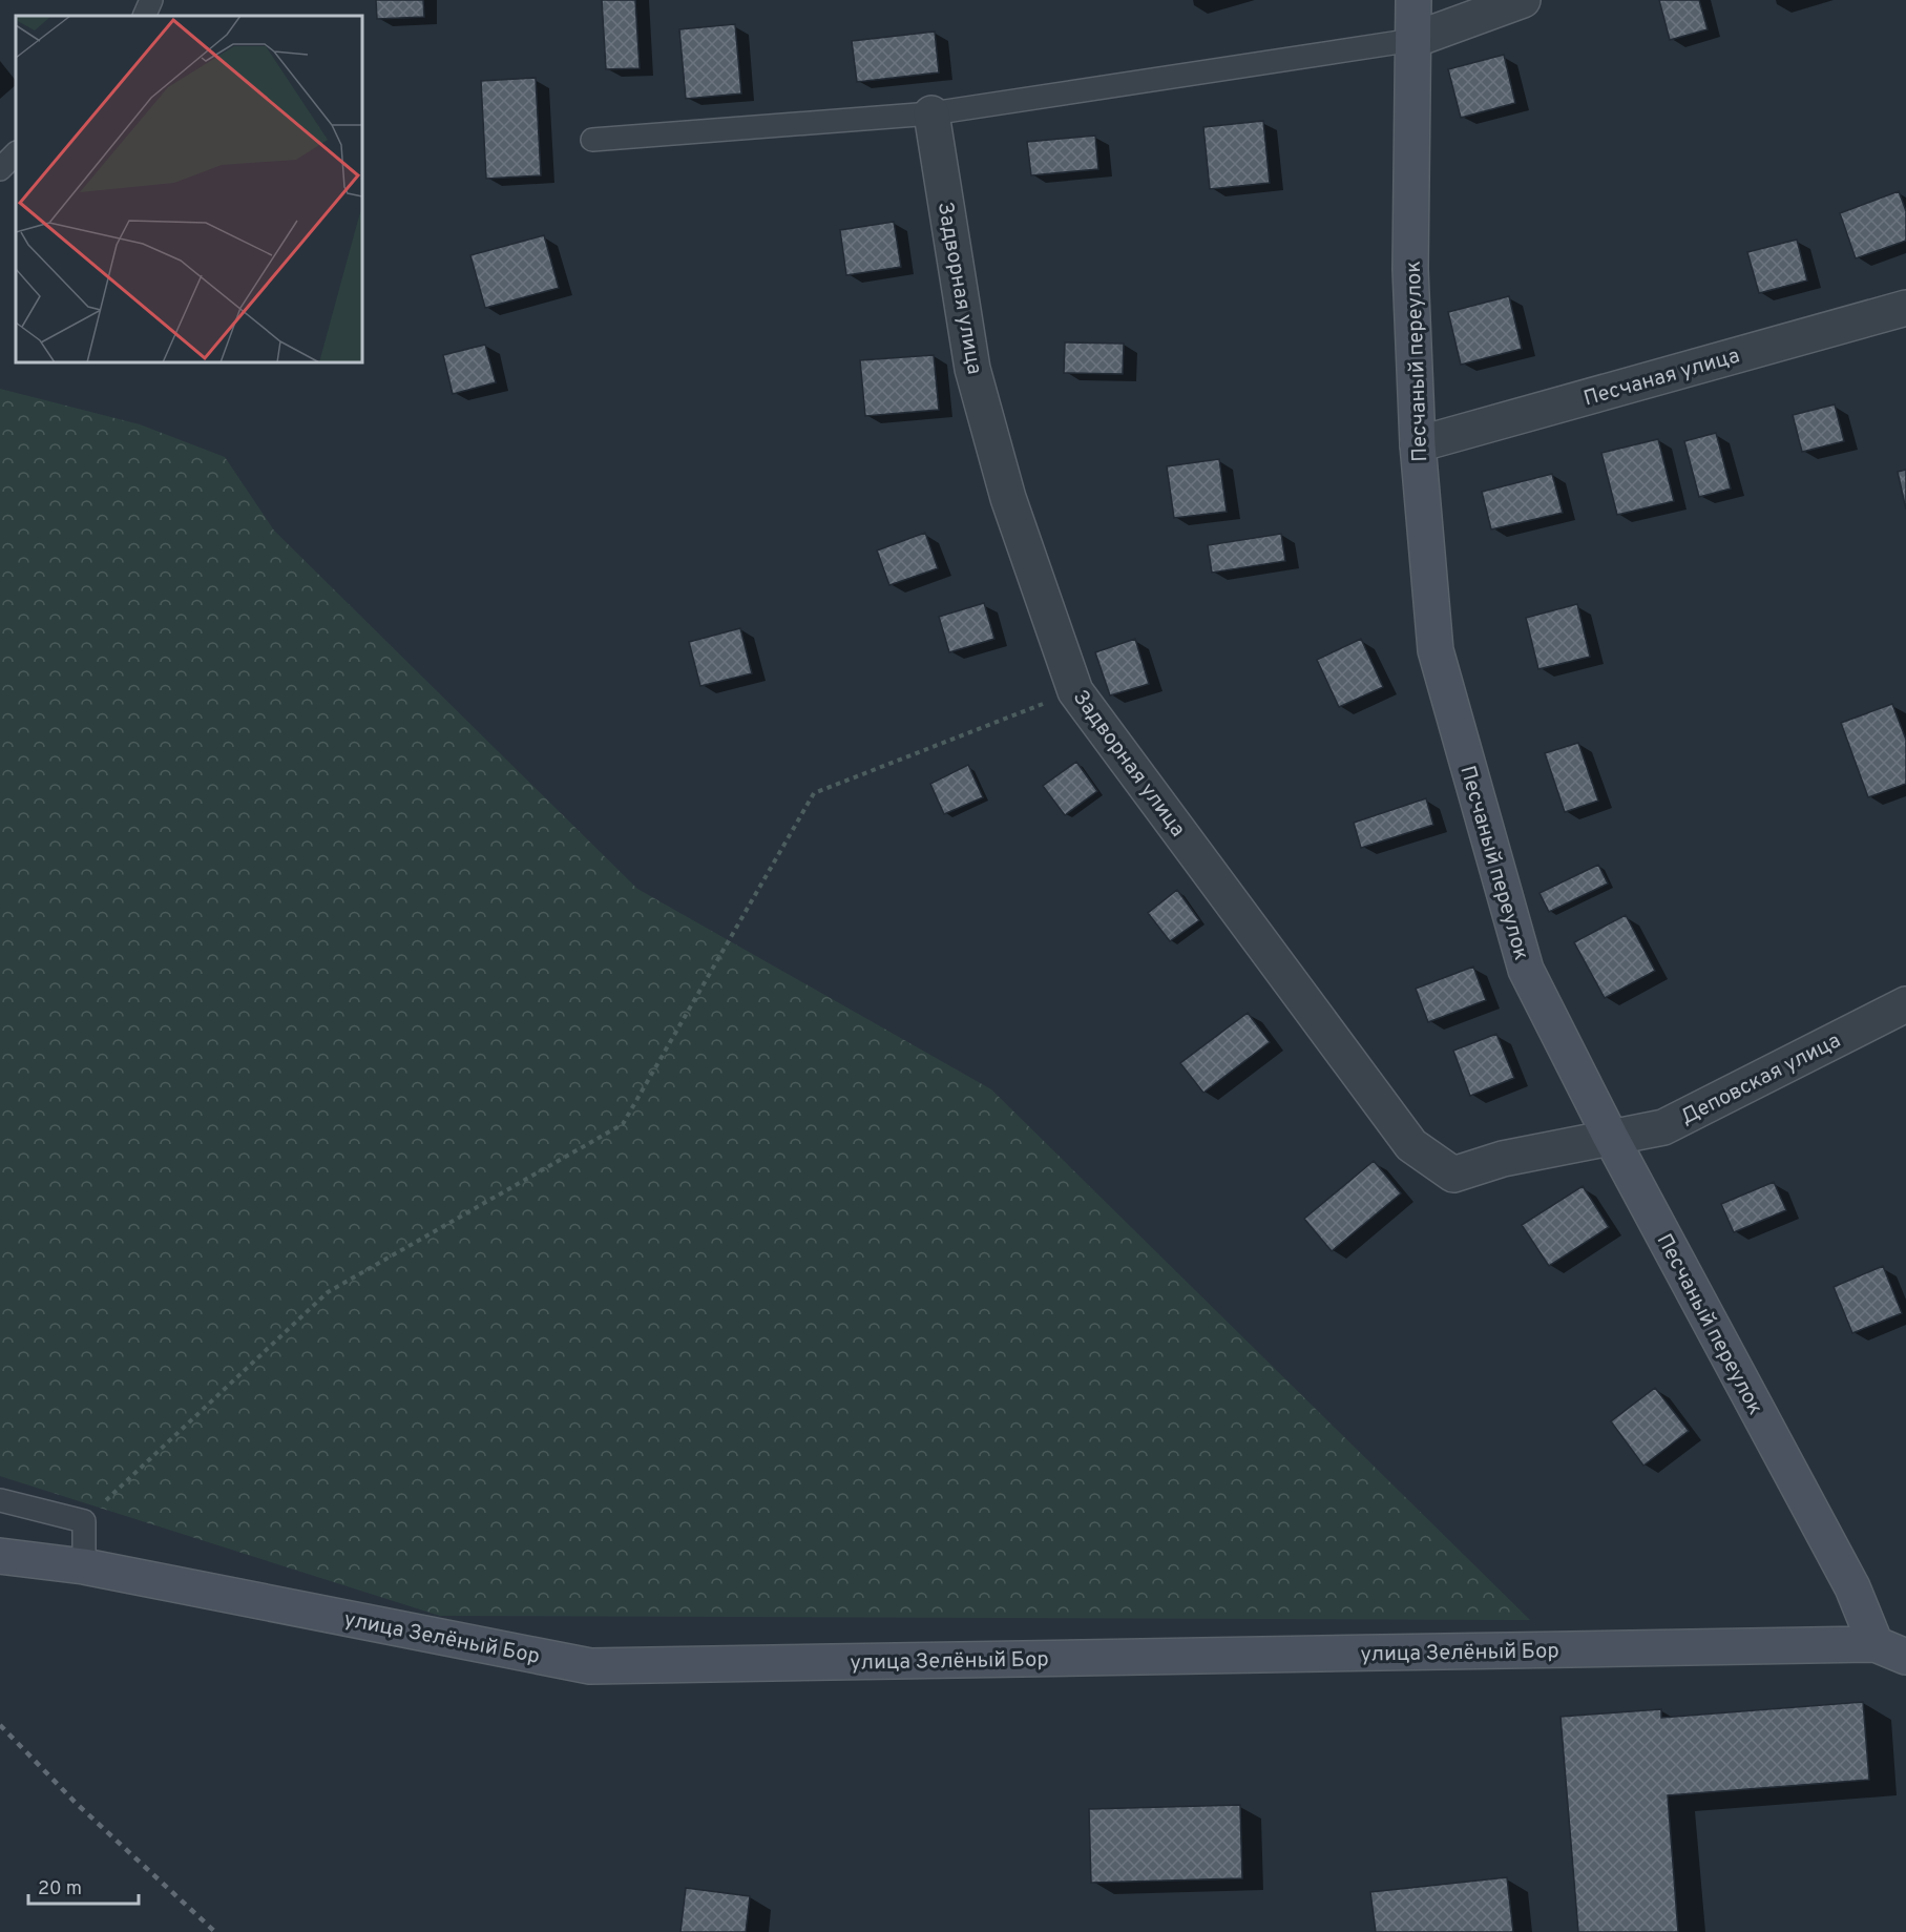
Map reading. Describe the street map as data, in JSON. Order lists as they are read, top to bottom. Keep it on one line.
{"streets":{"street":["Задворная улица","Песчаный переулок","Песчаная улица","Деповская улица","улица Зелёный Бор"]},"crossings":[["Задворная улица","Песчаный переулок"],["Задворная улица","Деповская улица"],["Песчаный переулок","Песчаная улица"],["Песчаный переулок","Деповская улица"],["Песчаный переулок","улица Зелёный Бор"]],"scale_bar":"20 m"}
